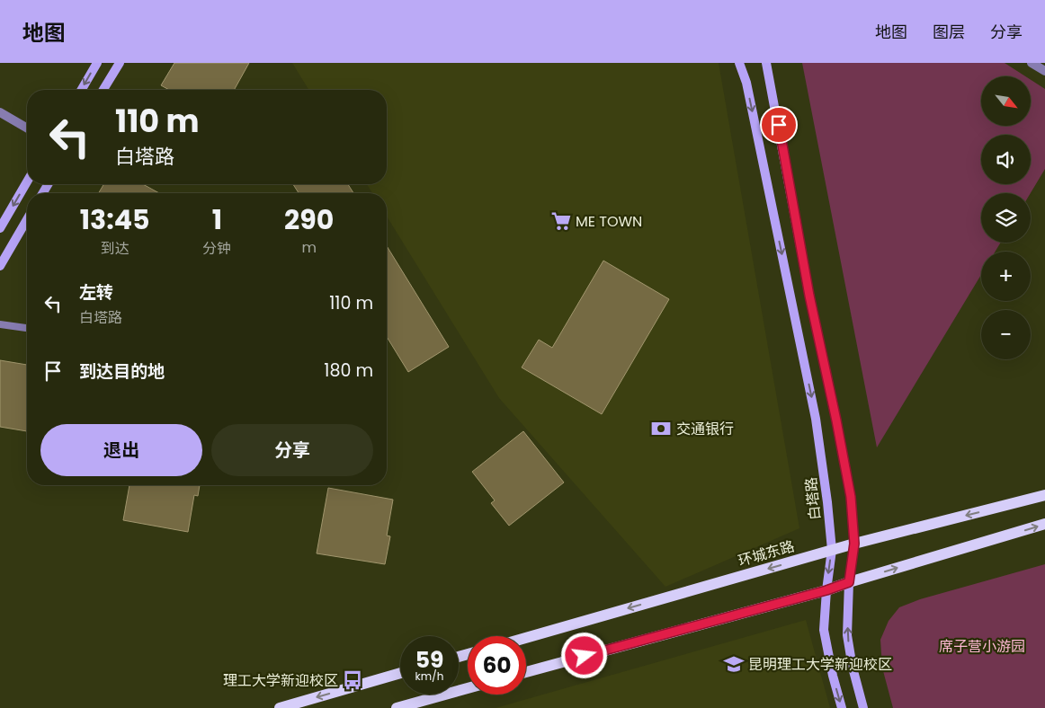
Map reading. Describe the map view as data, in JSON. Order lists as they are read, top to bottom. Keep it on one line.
{"streets":{"main road":["白塔路","环城东路"]},"crossings":[["白塔路","环城东路"]],"parks":["席子营小游园"],"places":{"supermarket":["ME TOWN"],"bank":["交通银行"],"school or university":["昆明理工大学新迎校区"],"bus stop":["理工大学新迎校区"]},"north":"bottom right","page":{"header":"地图","nav":["地图","图层","分享"],"map_buttons":["+","−"],"turn":["110 m","白塔路"],"eta":["13:45","到达","1","分钟","290","m"],"list":[{"name":"左转","note":"白塔路","value":"110 m"},{"name":"到达目的地","value":"180 m"}],"buttons":["退出","分享"],"speed":"59 km/h","limit":"60"}}
